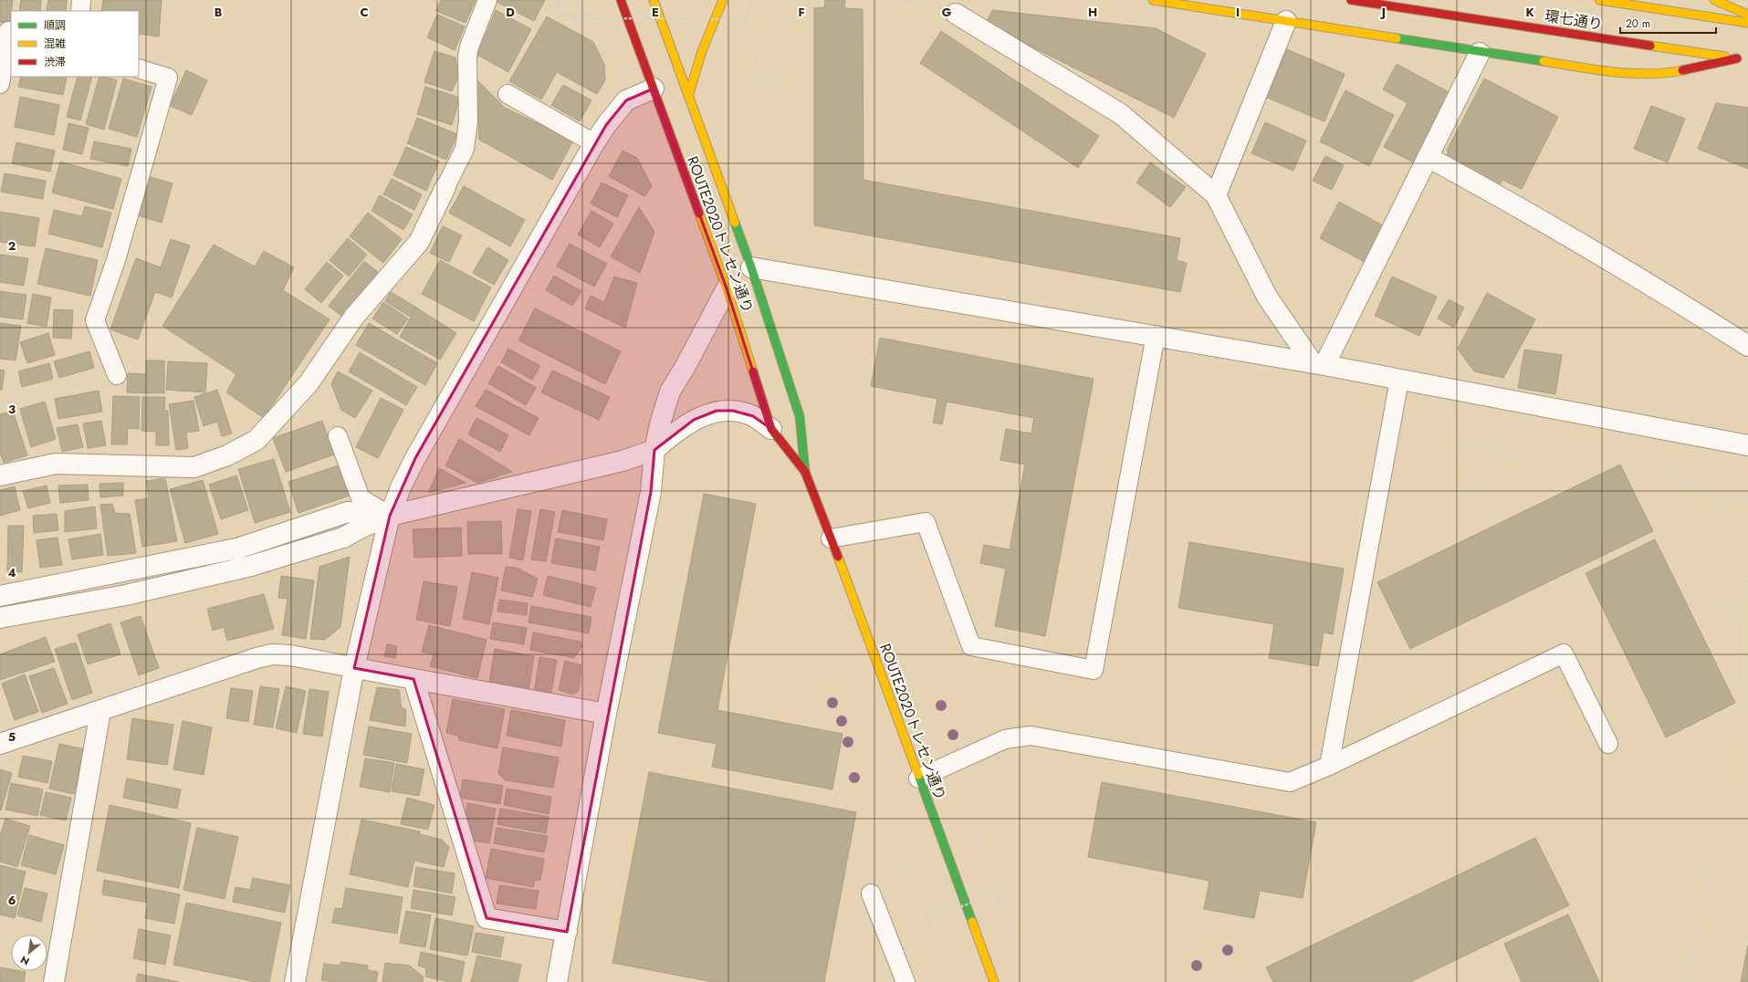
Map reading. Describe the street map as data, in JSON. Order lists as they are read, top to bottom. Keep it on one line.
{"streets":{"main road":["環七通り","ROUTE2020トレセン通り"]},"legend":["順調","混雑","渋滞"],"scale_bar":"20 m","north":"bottom left","grid":{"columns":["B","C","D","E","F","G","H","I","J","K"],"rows":["2","3","4","5","6"]}}
